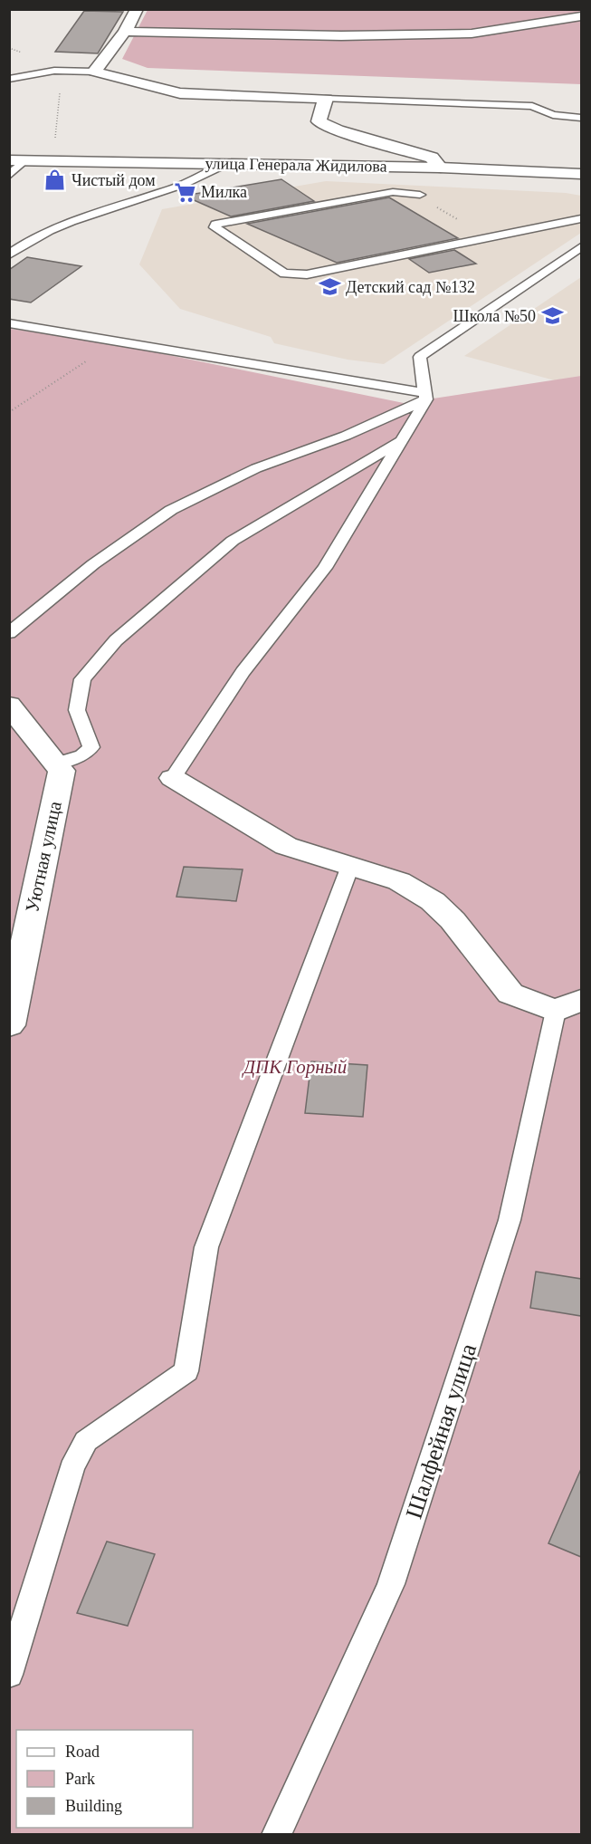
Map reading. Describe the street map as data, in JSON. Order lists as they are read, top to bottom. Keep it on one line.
{"streets":{"street":["улица Генерала Жидилова","Уютная улица"],"lane":["Шалфейная улица"]},"parks":["ДПК Горный"],"places":{"shop":["Чистый дом"],"supermarket":["Милка"],"school or university":["Детский сад №132","Школа №50"]},"legend":["Road","Park","Building"]}
